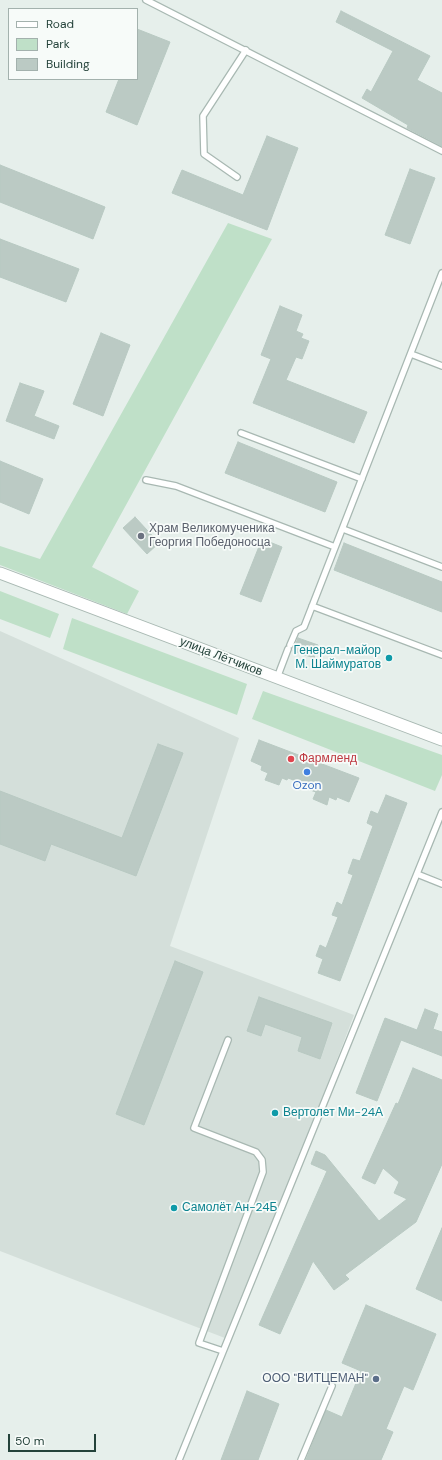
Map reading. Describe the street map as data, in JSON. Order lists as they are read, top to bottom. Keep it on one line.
{"streets":{"street":["улица Лётчиков"]},"places":["Храм Великомученика Георгия Победоносца","Генерал-майор М. Шаймуратов","Фармленд","Ozon","Вертолет Ми-24А","Самолёт Ан-24Б","ООО \"ВИТЦЕМАН\""],"legend":["Road","Park","Building"],"scale_bar":"50 m"}
